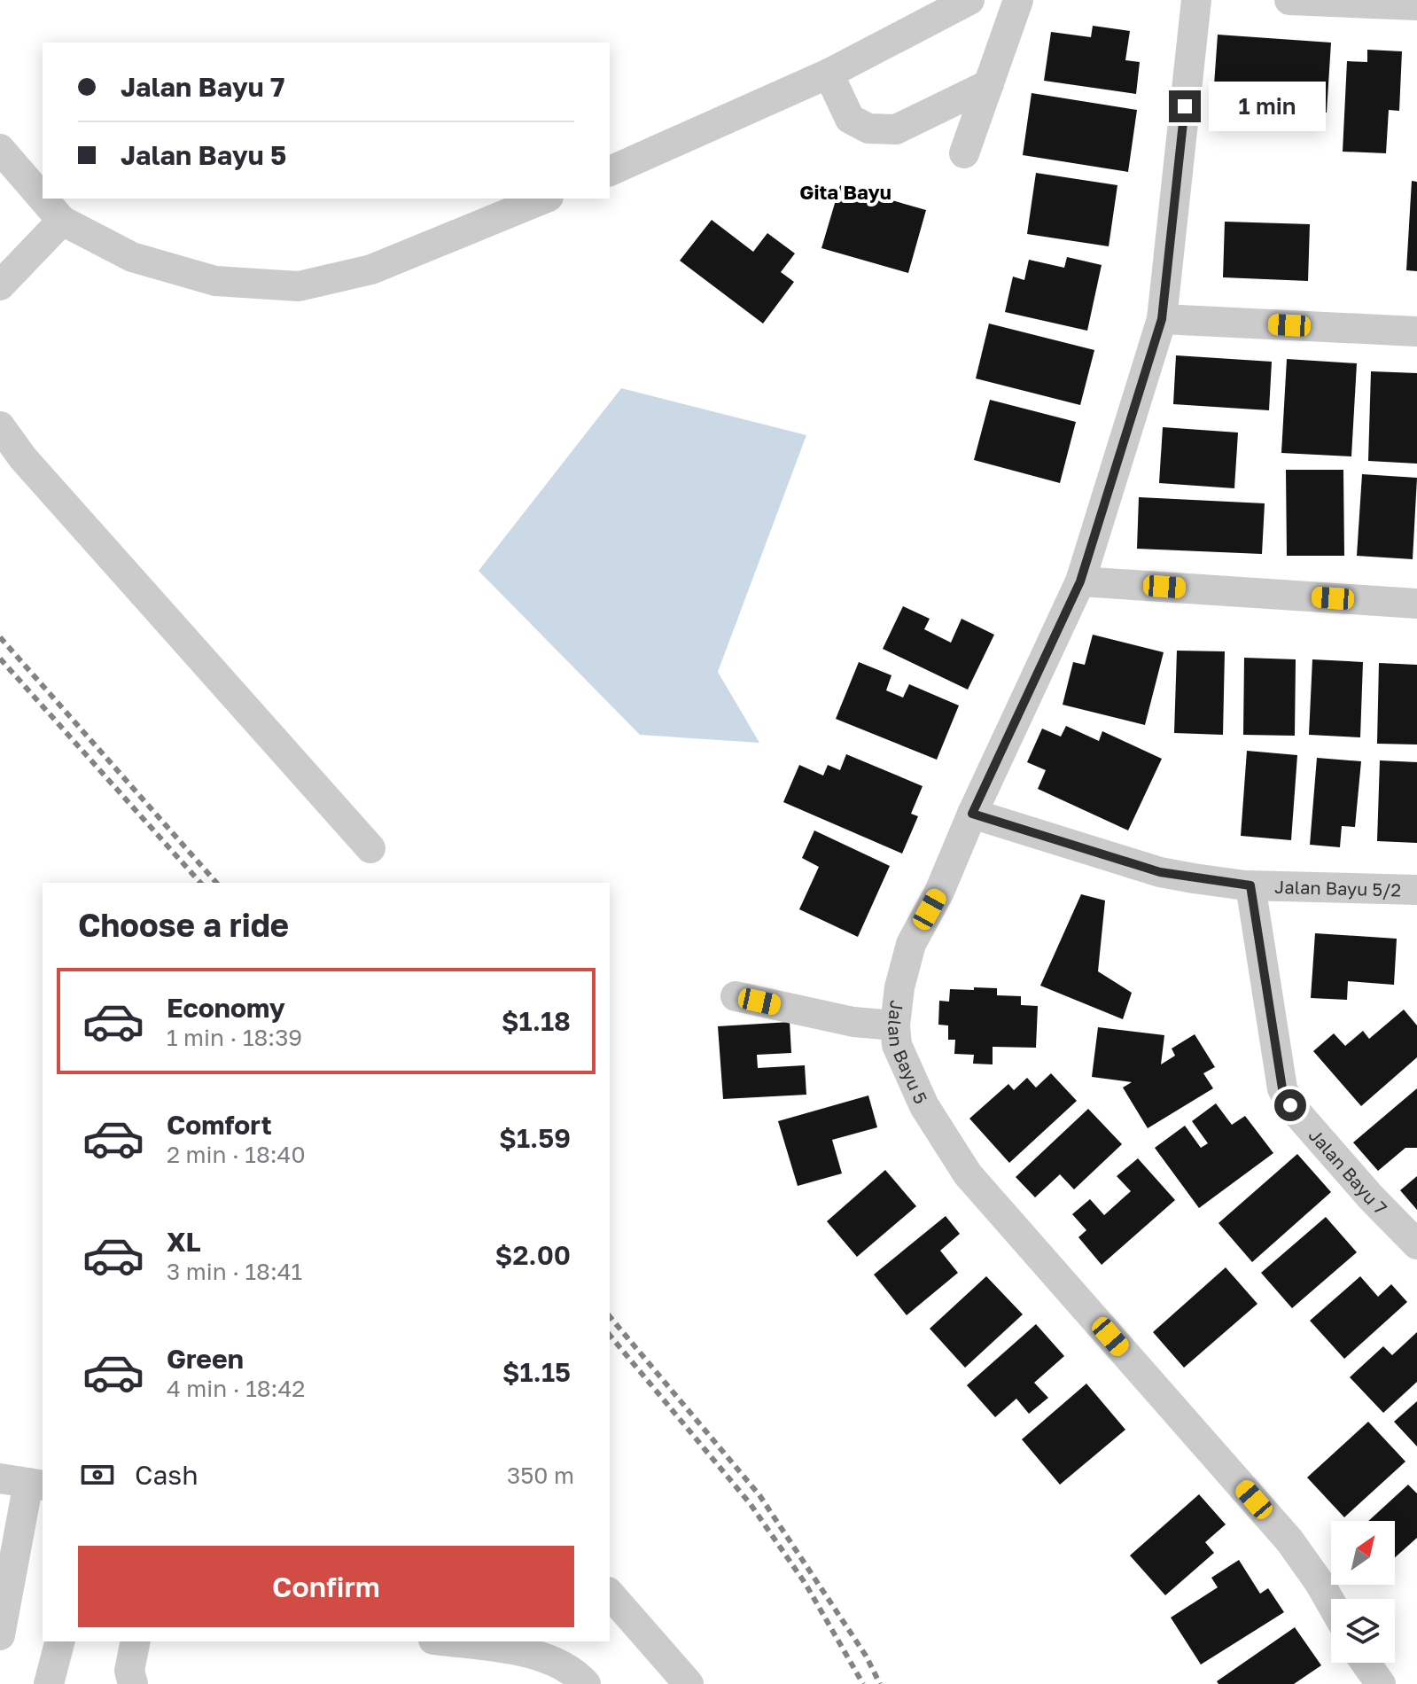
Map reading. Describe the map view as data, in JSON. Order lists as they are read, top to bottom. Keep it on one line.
{"streets":{"street":["Jalan Bayu 5/2","Jalan Bayu 5","Jalan Bayu 7"]},"crossings":[["Jalan Bayu 5/2","Jalan Bayu 5"],["Jalan Bayu 5/2","Jalan Bayu 7"]],"districts":["Gita Bayu"],"north":"top right","page":{"banner":["Jalan Bayu 7","Jalan Bayu 5"],"bubble":"1 min","heading":"Choose a ride","list":[{"name":"Economy","note":"1 min · 18:39","value":"$1.18"},{"name":"Comfort","note":"2 min · 18:40","value":"$1.59"},{"name":"XL","note":"3 min · 18:41","value":"$2.00"},{"name":"Green","note":"4 min · 18:42","value":"$1.15"}],"pay":["Cash","350 m"],"buttons":"Confirm"}}
